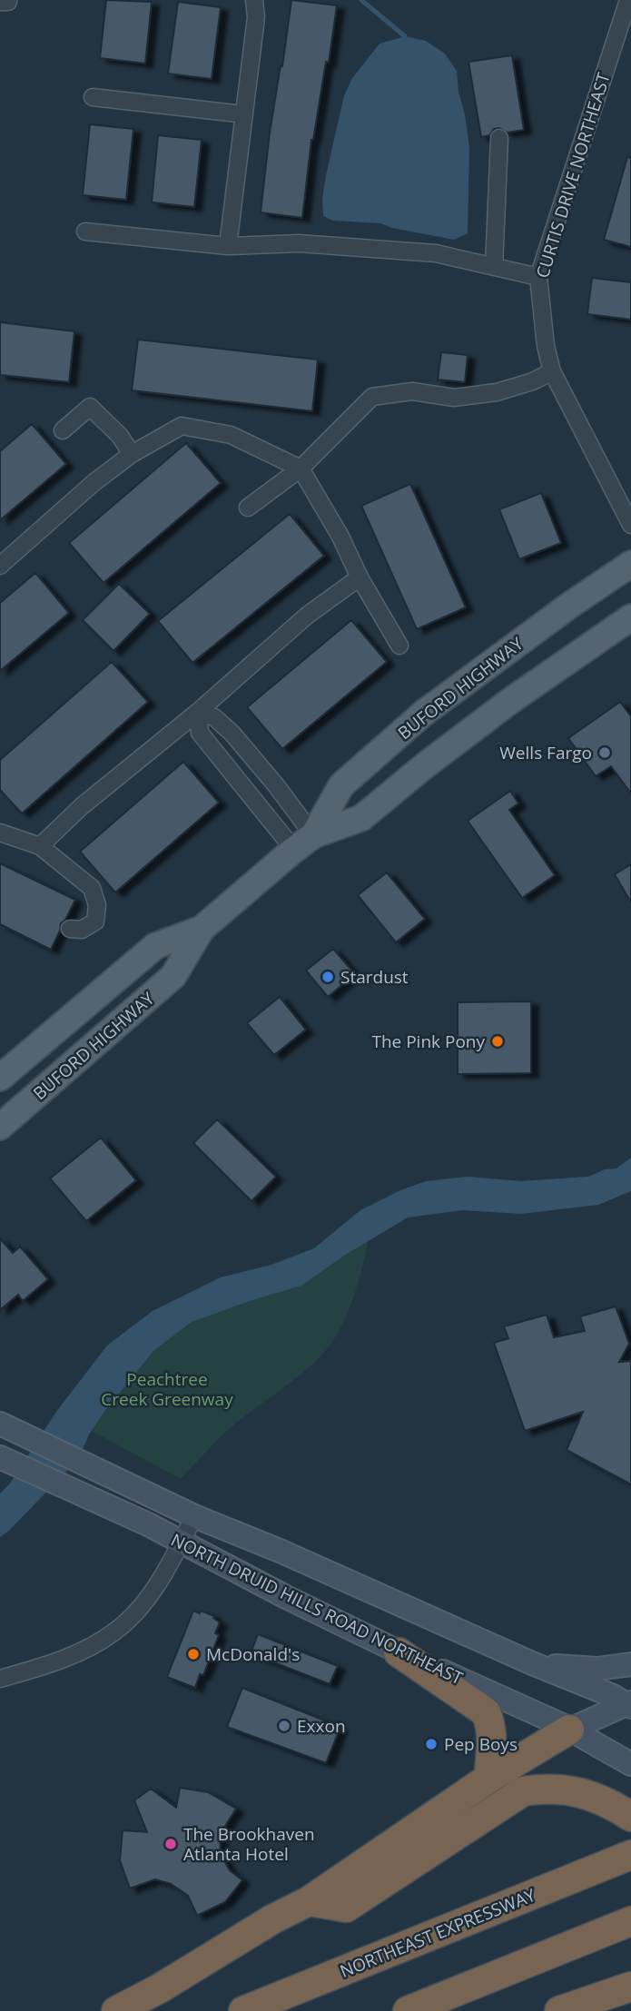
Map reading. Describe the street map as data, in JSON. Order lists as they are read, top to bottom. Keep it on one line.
{"streets":{"highway":["NORTHEAST EXPRESSWAY"],"main road":["BUFORD HIGHWAY","NORTH DRUID HILLS ROAD NORTHEAST"],"street":["CURTIS DRIVE NORTHEAST"]},"parks":["Peachtree Creek Greenway"],"places":["Wells Fargo","Stardust","The Pink Pony","McDonald's","Exxon","Pep Boys","The Brookhaven Atlanta Hotel"]}
